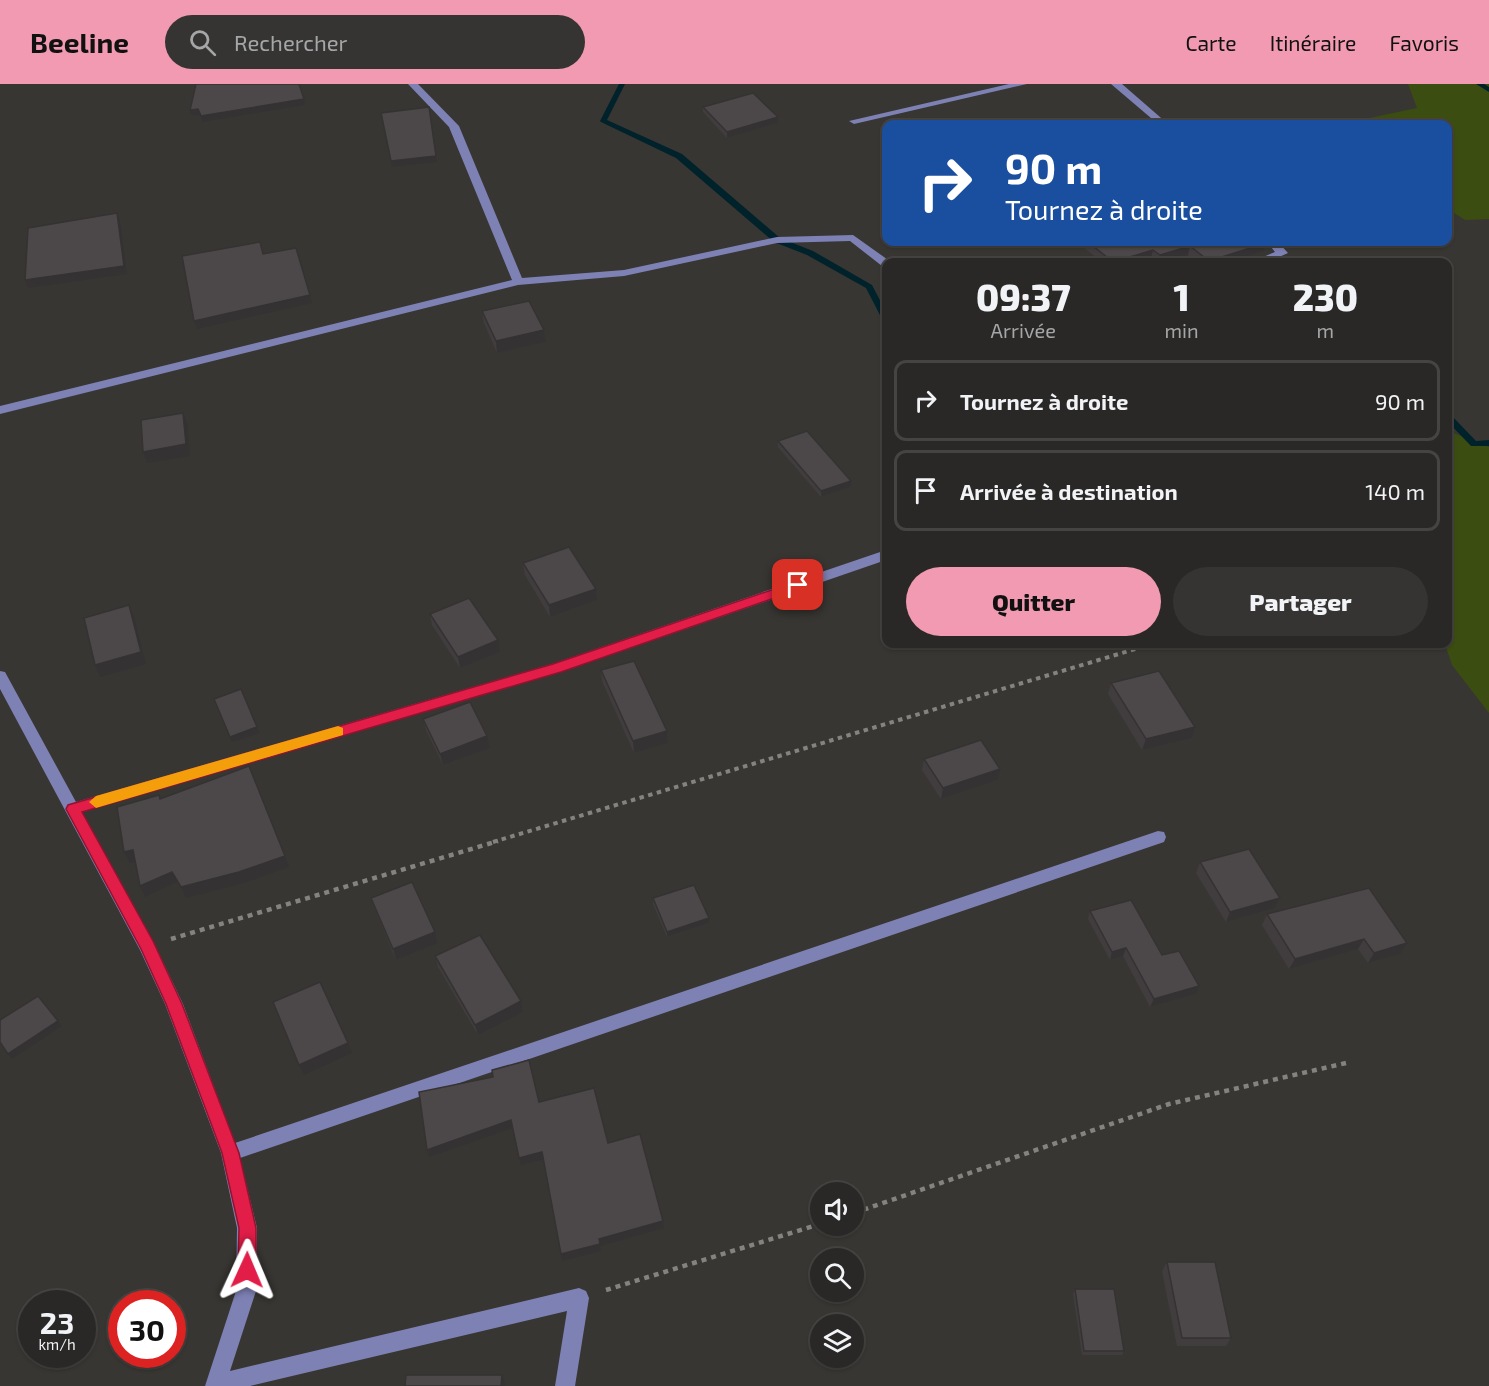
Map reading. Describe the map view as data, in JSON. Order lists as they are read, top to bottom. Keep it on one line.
{"page":{"header":"Beeline","search":"Rechercher","nav":["Carte","Itinéraire","Favoris"],"turn":["90 m","Tournez à droite"],"eta":["09:37","Arrivée","1","min","230","m"],"list":[{"name":"Tournez à droite","value":"90 m"},{"name":"Arrivée à destination","value":"140 m"}],"buttons":["Quitter","Partager"],"speed":"23 km/h","limit":"30"}}
